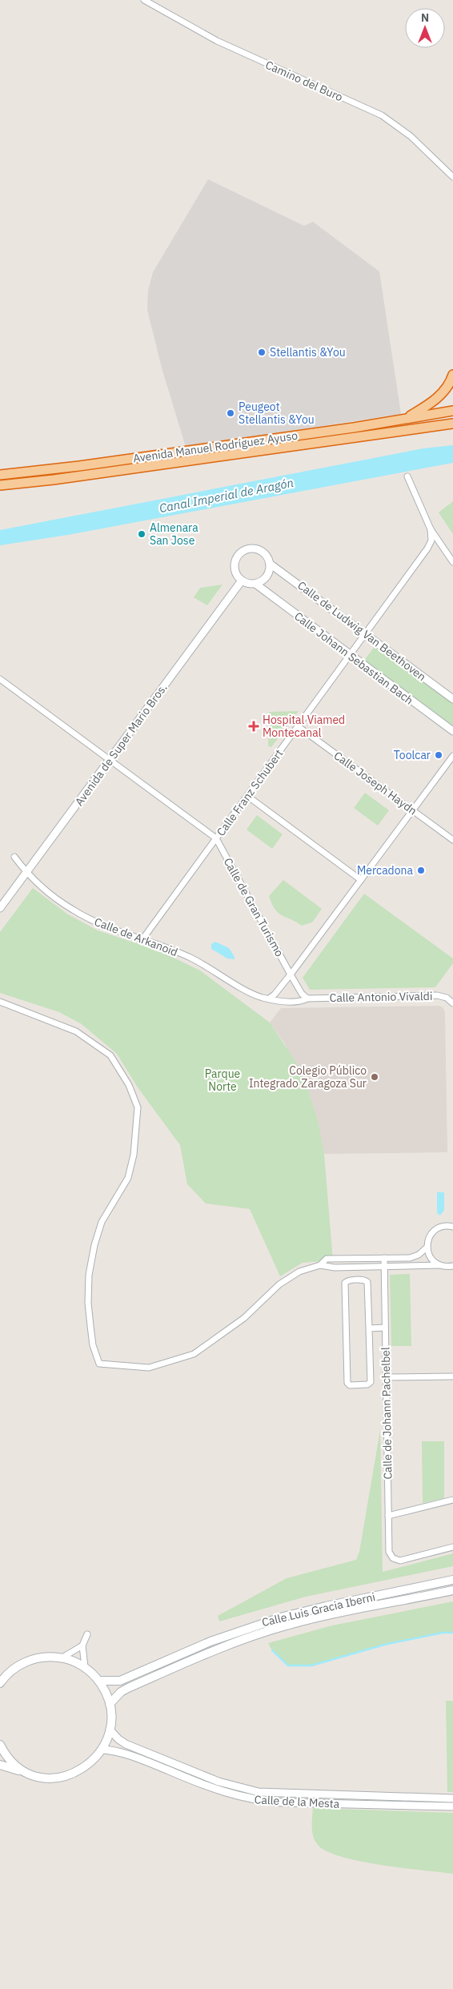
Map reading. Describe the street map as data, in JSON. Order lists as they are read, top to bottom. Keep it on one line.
{"streets":{"highway":["Avenida Manuel Rodríguez Ayuso"],"main road":["Calle Luis Gracia Iberni"],"street":["Camino del Buro","Calle de Ludwig Van Beethoven","Calle Johann Sebastian Bach","Avenida de Super Mario Bros.","Calle Joseph Haydn","Calle Franz Schubert","Calle de Gran Turismo","Calle de Arkanoid","Calle Antonio Vivaldi","Calle de Johann Pachelbel","Calle de la Mesta"]},"crossings":[["Calle de Ludwig Van Beethoven","Calle Johann Sebastian Bach"],["Calle de Ludwig Van Beethoven","Avenida de Super Mario Bros."],["Calle de Ludwig Van Beethoven","Calle Franz Schubert"],["Calle Johann Sebastian Bach","Avenida de Super Mario Bros."],["Calle Johann Sebastian Bach","Calle Franz Schubert"],["Avenida de Super Mario Bros.","Calle de Gran Turismo"],["Avenida de Super Mario Bros.","Calle de Arkanoid"],["Calle Joseph Haydn","Calle Franz Schubert"],["Calle Franz Schubert","Calle de Gran Turismo"],["Calle Franz Schubert","Calle de Arkanoid"],["Calle de Gran Turismo","Calle de Arkanoid"],["Calle de Gran Turismo","Calle Antonio Vivaldi"],["Calle de Arkanoid","Calle Antonio Vivaldi"]],"water":["Canal Imperial de Aragón"],"parks":["Parque Norte"],"places":{"other":["Stellantis &You","Peugeot Stellantis &You","Almenara San Jose","Toolcar","Mercadona","Colegio Público Integrado Zaragoza Sur"],"health":["Hospital Viamed Montecanal"]},"north":"top"}
